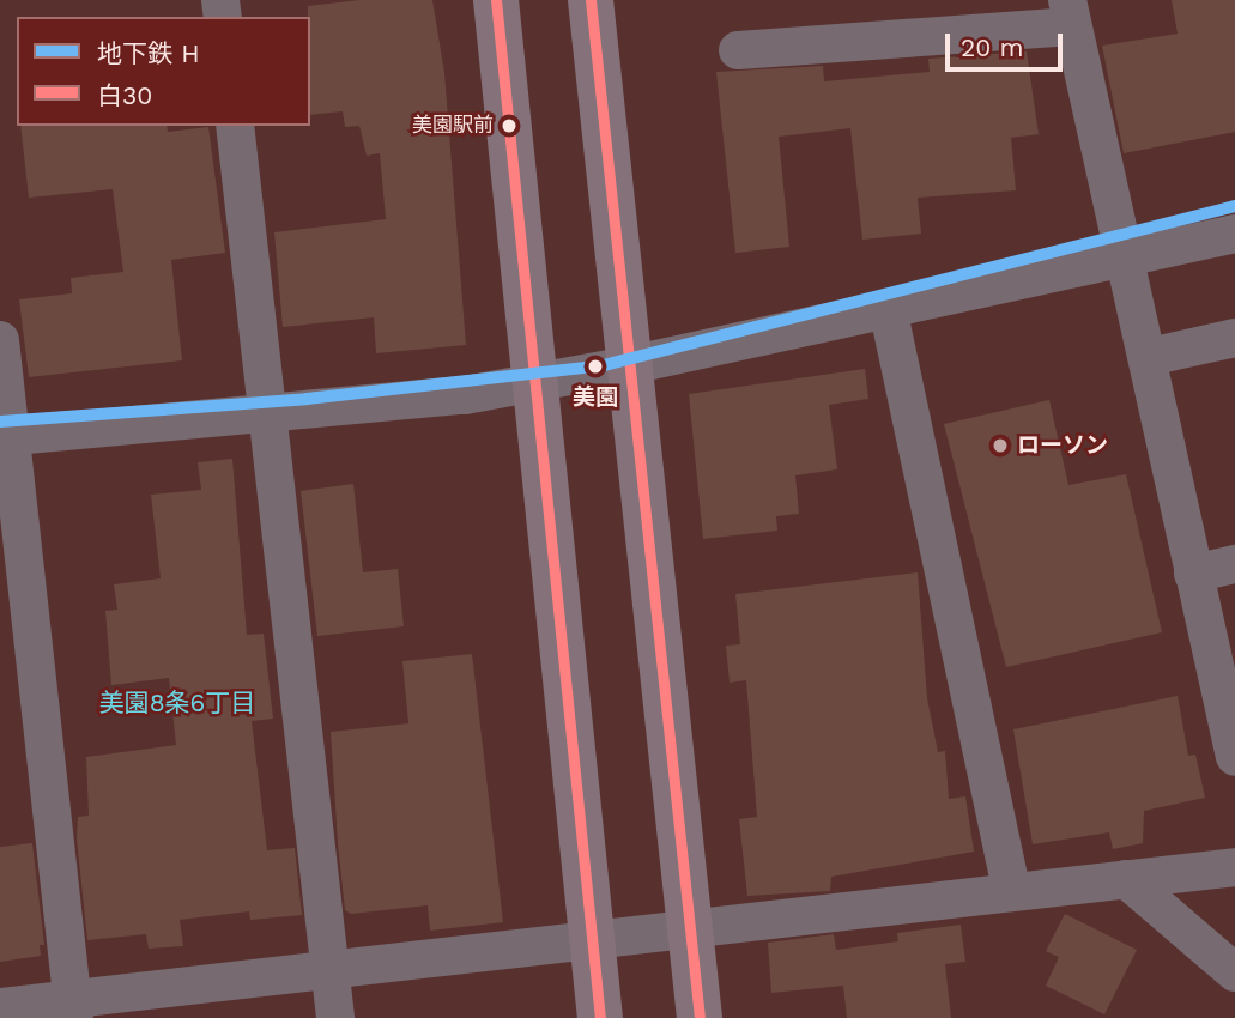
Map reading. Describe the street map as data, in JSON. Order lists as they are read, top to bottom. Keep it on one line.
{"districts":["美園8条6丁目"],"places":["美園駅前","美園","ローソン"],"lines":["transit line 白30","metro line H"],"legend":["地下鉄 H","白30"],"scale_bar":"20 m"}
